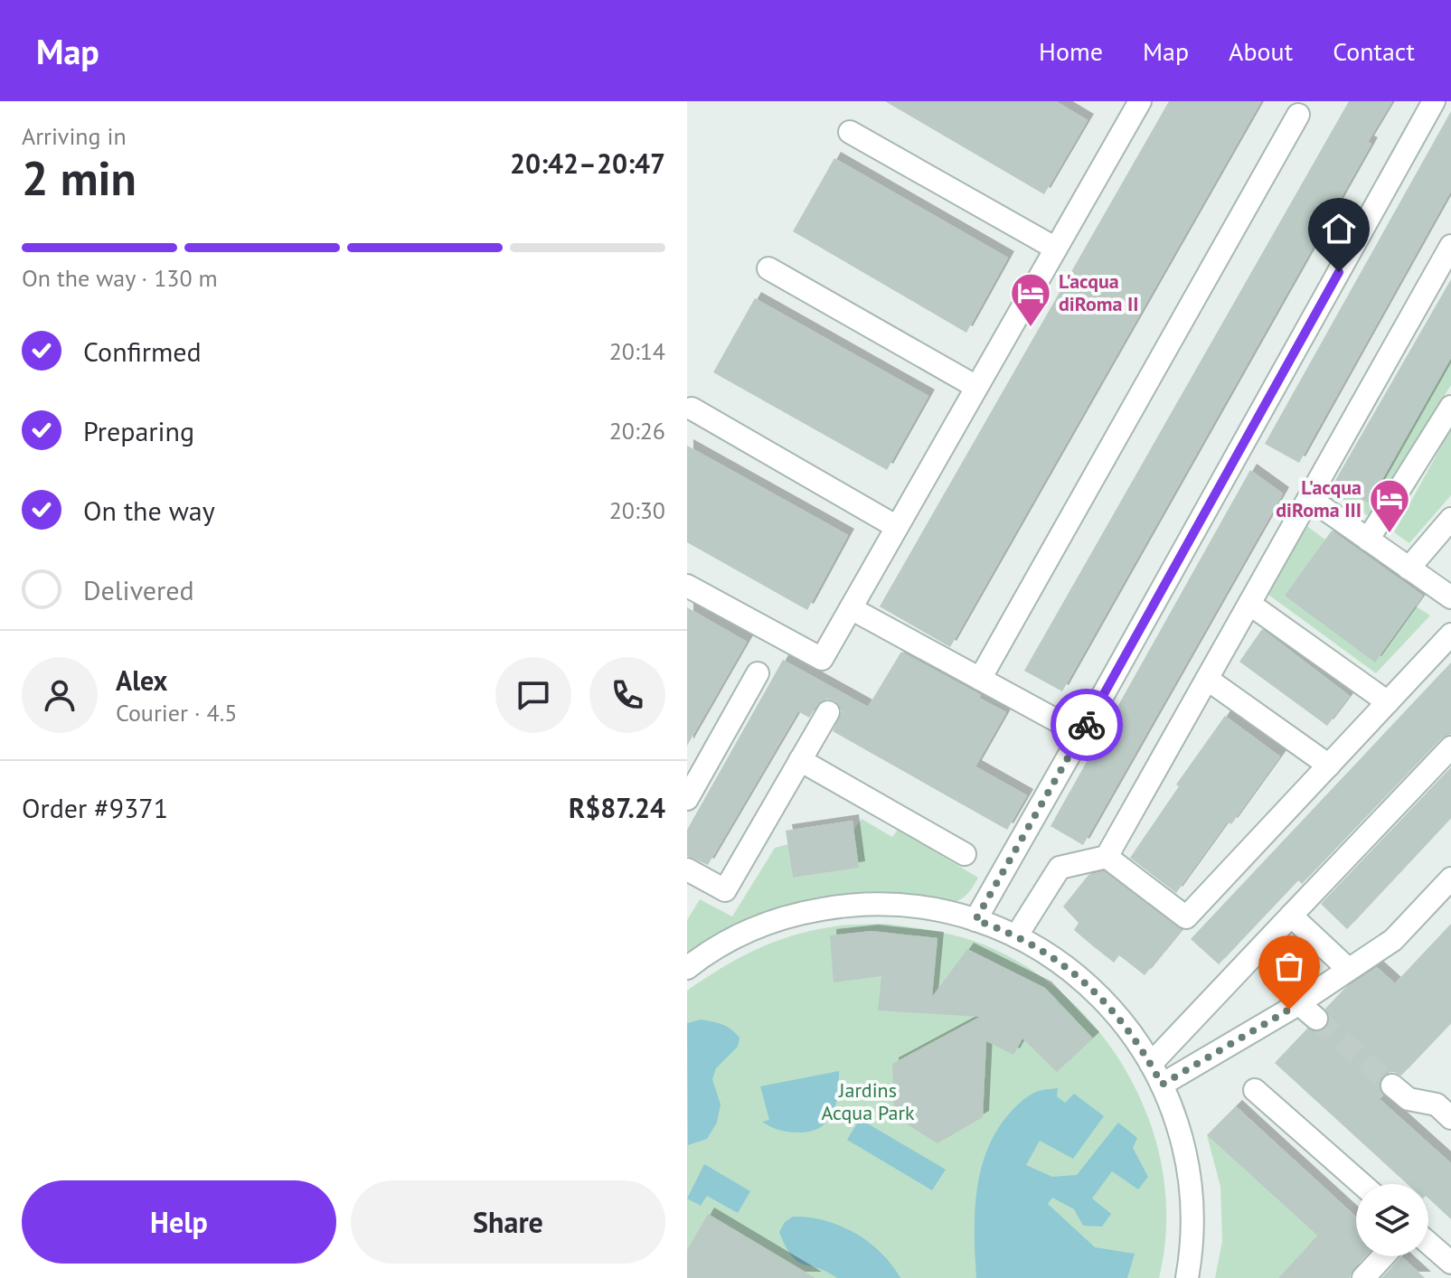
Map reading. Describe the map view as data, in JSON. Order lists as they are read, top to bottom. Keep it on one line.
{"parks":["Jardins Acqua Park"],"places":{"hotel":["L'acqua diRoma II","L'acqua diRoma III"]},"page":{"header":"Map","nav":["Home","Map","About","Contact"],"heading":["2 min","Arriving in","20:42–20:47"],"panel":["Alex","Courier · 4.5","Order #9371","R$87.24"],"bar":"On the way · 130 m","list":[["Confirmed","20:14"],["Preparing","20:26"],["On the way","20:30"],"Delivered"],"buttons":["Help","Share"]}}
